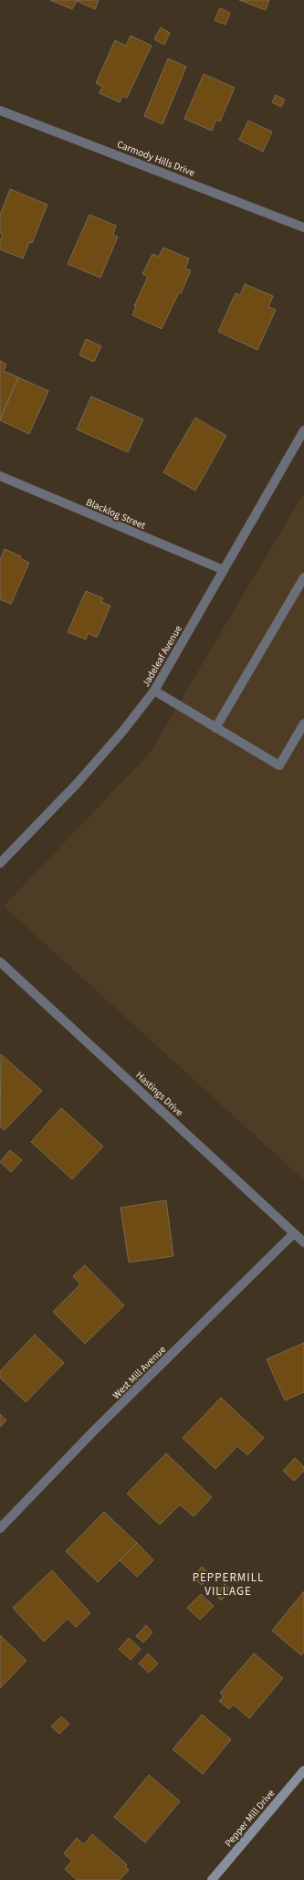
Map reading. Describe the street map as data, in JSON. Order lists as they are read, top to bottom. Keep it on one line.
{"streets":{"street":["Carmody Hills Drive","Blacklog Street","Jadeleaf Avenue","Hastings Drive","West Mill Avenue","Pepper Mill Drive"]},"crossings":[["Blacklog Street","Jadeleaf Avenue"],["Hastings Drive","West Mill Avenue"]],"districts":["PEPPERMILL VILLAGE"]}
